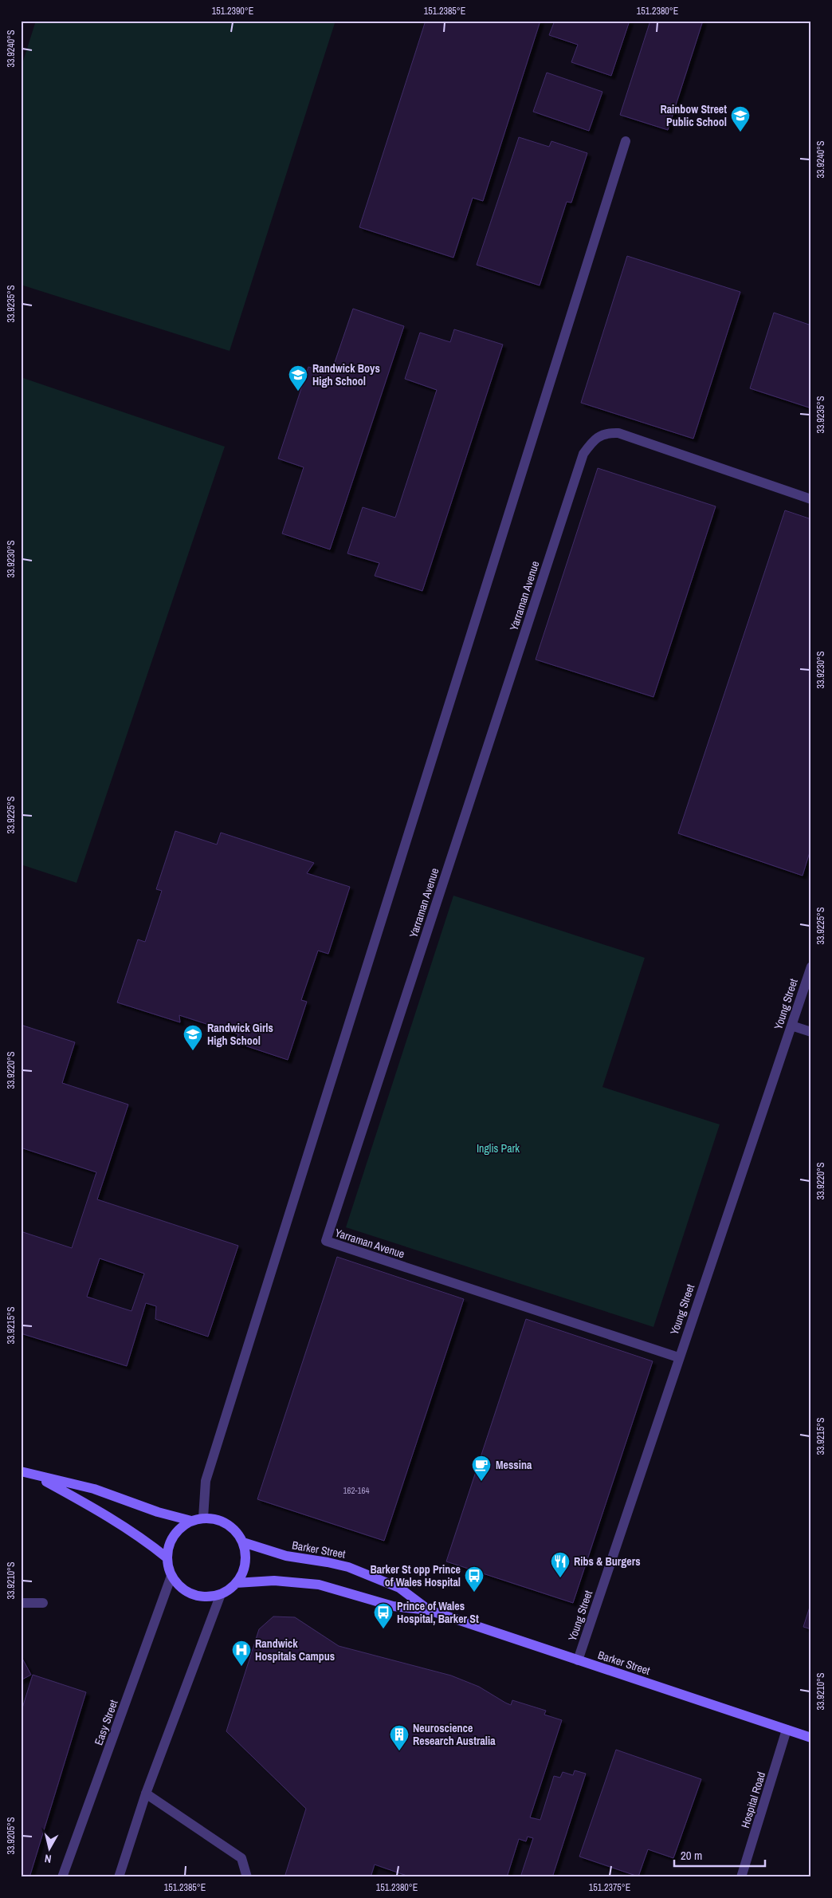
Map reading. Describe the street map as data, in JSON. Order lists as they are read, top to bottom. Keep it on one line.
{"streets":{"main road":["Barker Street"],"street":["Yarraman Avenue","Young Street","Easy Street","Hospital Road"]},"crossings":[["Yarraman Avenue","Young Street"],["Young Street","Barker Street"],["Barker Street","Easy Street"],["Barker Street","Hospital Road"]],"parks":["Inglis Park"],"places":{"school or university":["Rainbow Street Public School","Randwick Boys High School","Randwick Girls High School"],"cafe":["Messina"],"restaurant":["Ribs & Burgers"],"bus stop":["Barker St opp Prince of Wales Hospital","Prince of Wales Hospital, Barker St"],"hospital":["Randwick Hospitals Campus"],"building":["Neuroscience Research Australia"]},"house_numbers":["162-164"],"scale_bar":"20 m","north":"bottom","coordinates":["151.2390°E","151.2385°E","151.2380°E","33.9240°S","33.9235°S","33.9230°S","33.9225°S","33.9220°S","33.9215°S","33.9210°S","33.9205°S","151.2375°E"]}
